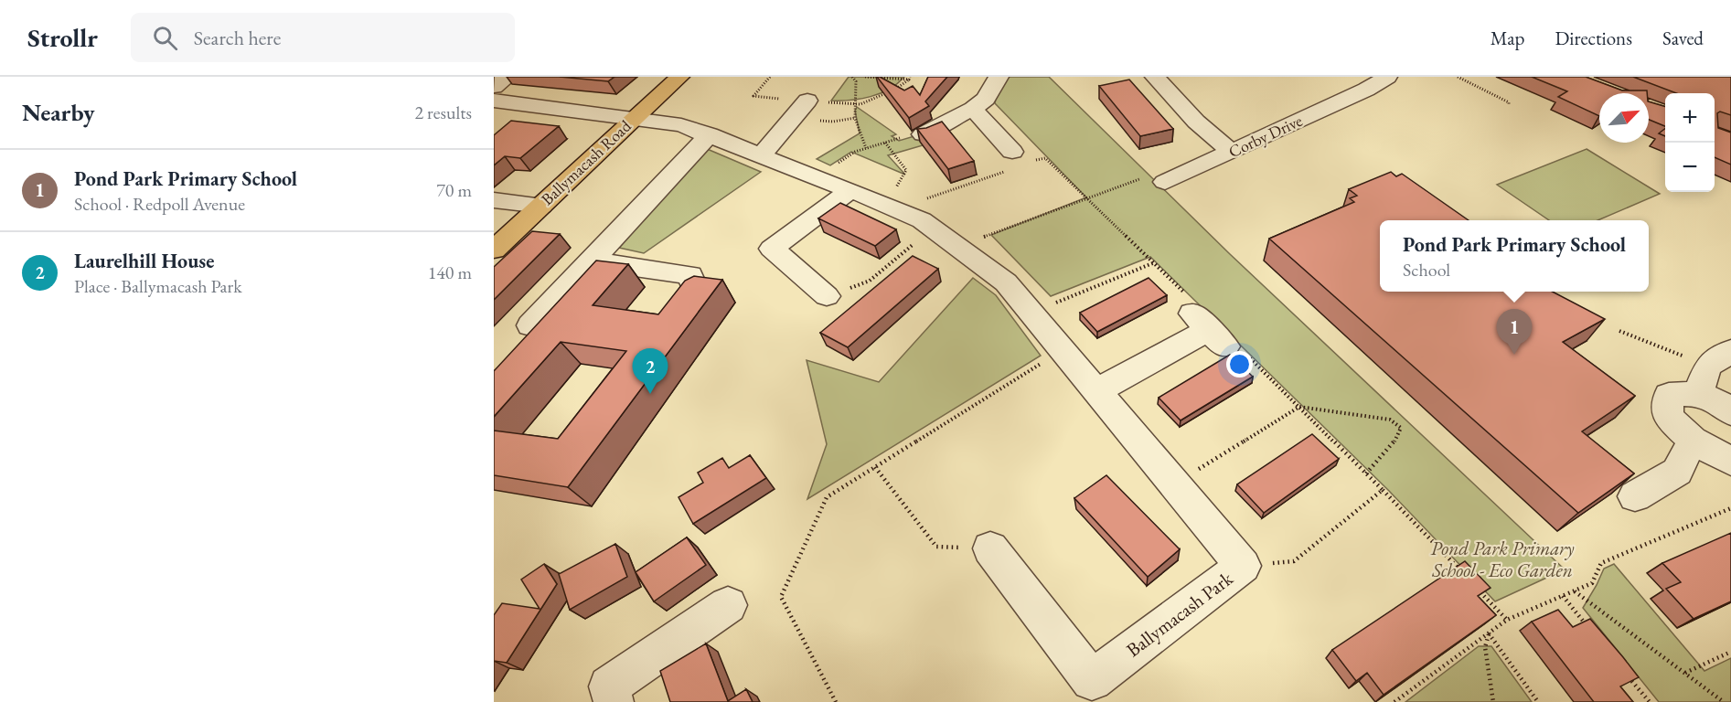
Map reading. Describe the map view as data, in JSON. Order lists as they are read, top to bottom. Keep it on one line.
{"streets":{"main road":["Ballymacash Road"],"street":["Corby Drive","Ballymacash Park"]},"crossings":[["Ballymacash Road","Ballymacash Park"]],"parks":["Pond Park Primary School - Eco Garden"],"north":"top right","page":{"header":"Strollr","search":"Search here","nav":["Map","Directions","Saved"],"heading":["Nearby","2 results"],"map_buttons":["+","−"],"list":[{"mark":"1","name":"Pond Park Primary School","note":"School · Redpoll Avenue","value":"70 m"},{"mark":"2","name":"Laurelhill House","note":"Place · Ballymacash Park","value":"140 m"}],"popup":["Pond Park Primary School","School"],"pins":["1","2"]}}
